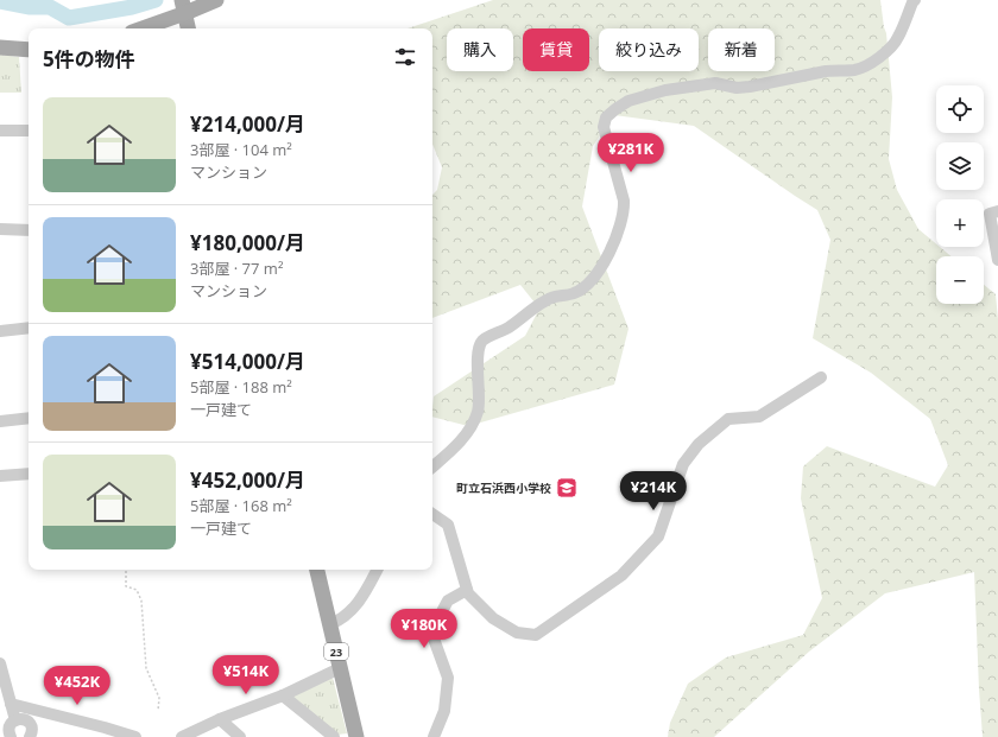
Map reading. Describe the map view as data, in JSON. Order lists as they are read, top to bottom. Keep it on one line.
{"streets":{"main road":["23"]},"places":{"school or university":["町立石浜西小学校"]},"page":{"chip":["購入","賃貸","絞り込み","新着"],"heading":"5件の物件","map_buttons":["+","−"],"list":[{"name":"¥214,000/月","note":"3部屋 · 104 m² · マンション"},{"name":"¥180,000/月","note":"3部屋 · 77 m² · マンション"},{"name":"¥514,000/月","note":"5部屋 · 188 m² · 一戸建て"},{"name":"¥452,000/月","note":"5部屋 · 168 m² · 一戸建て"}],"price":["¥281K","¥214K","¥180K","¥514K","¥452K"]}}
